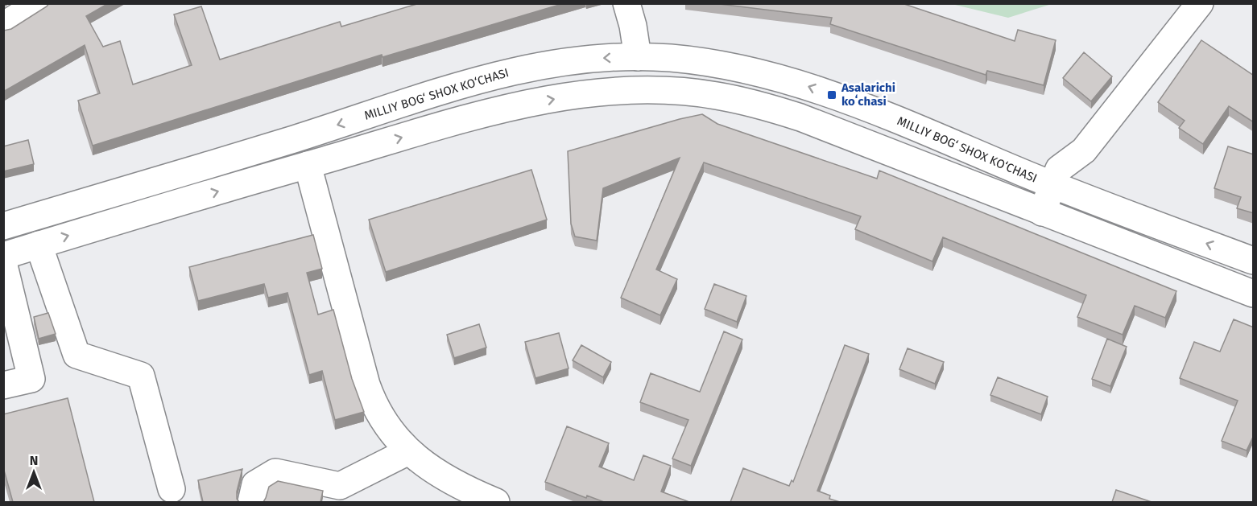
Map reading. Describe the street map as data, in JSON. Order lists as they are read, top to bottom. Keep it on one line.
{"streets":{"main road":["MILLIY BOG‘ SHOX KO‘CHASI"]},"places":{"transit":["Asalarichi koʻchasi"]},"north":"top"}
